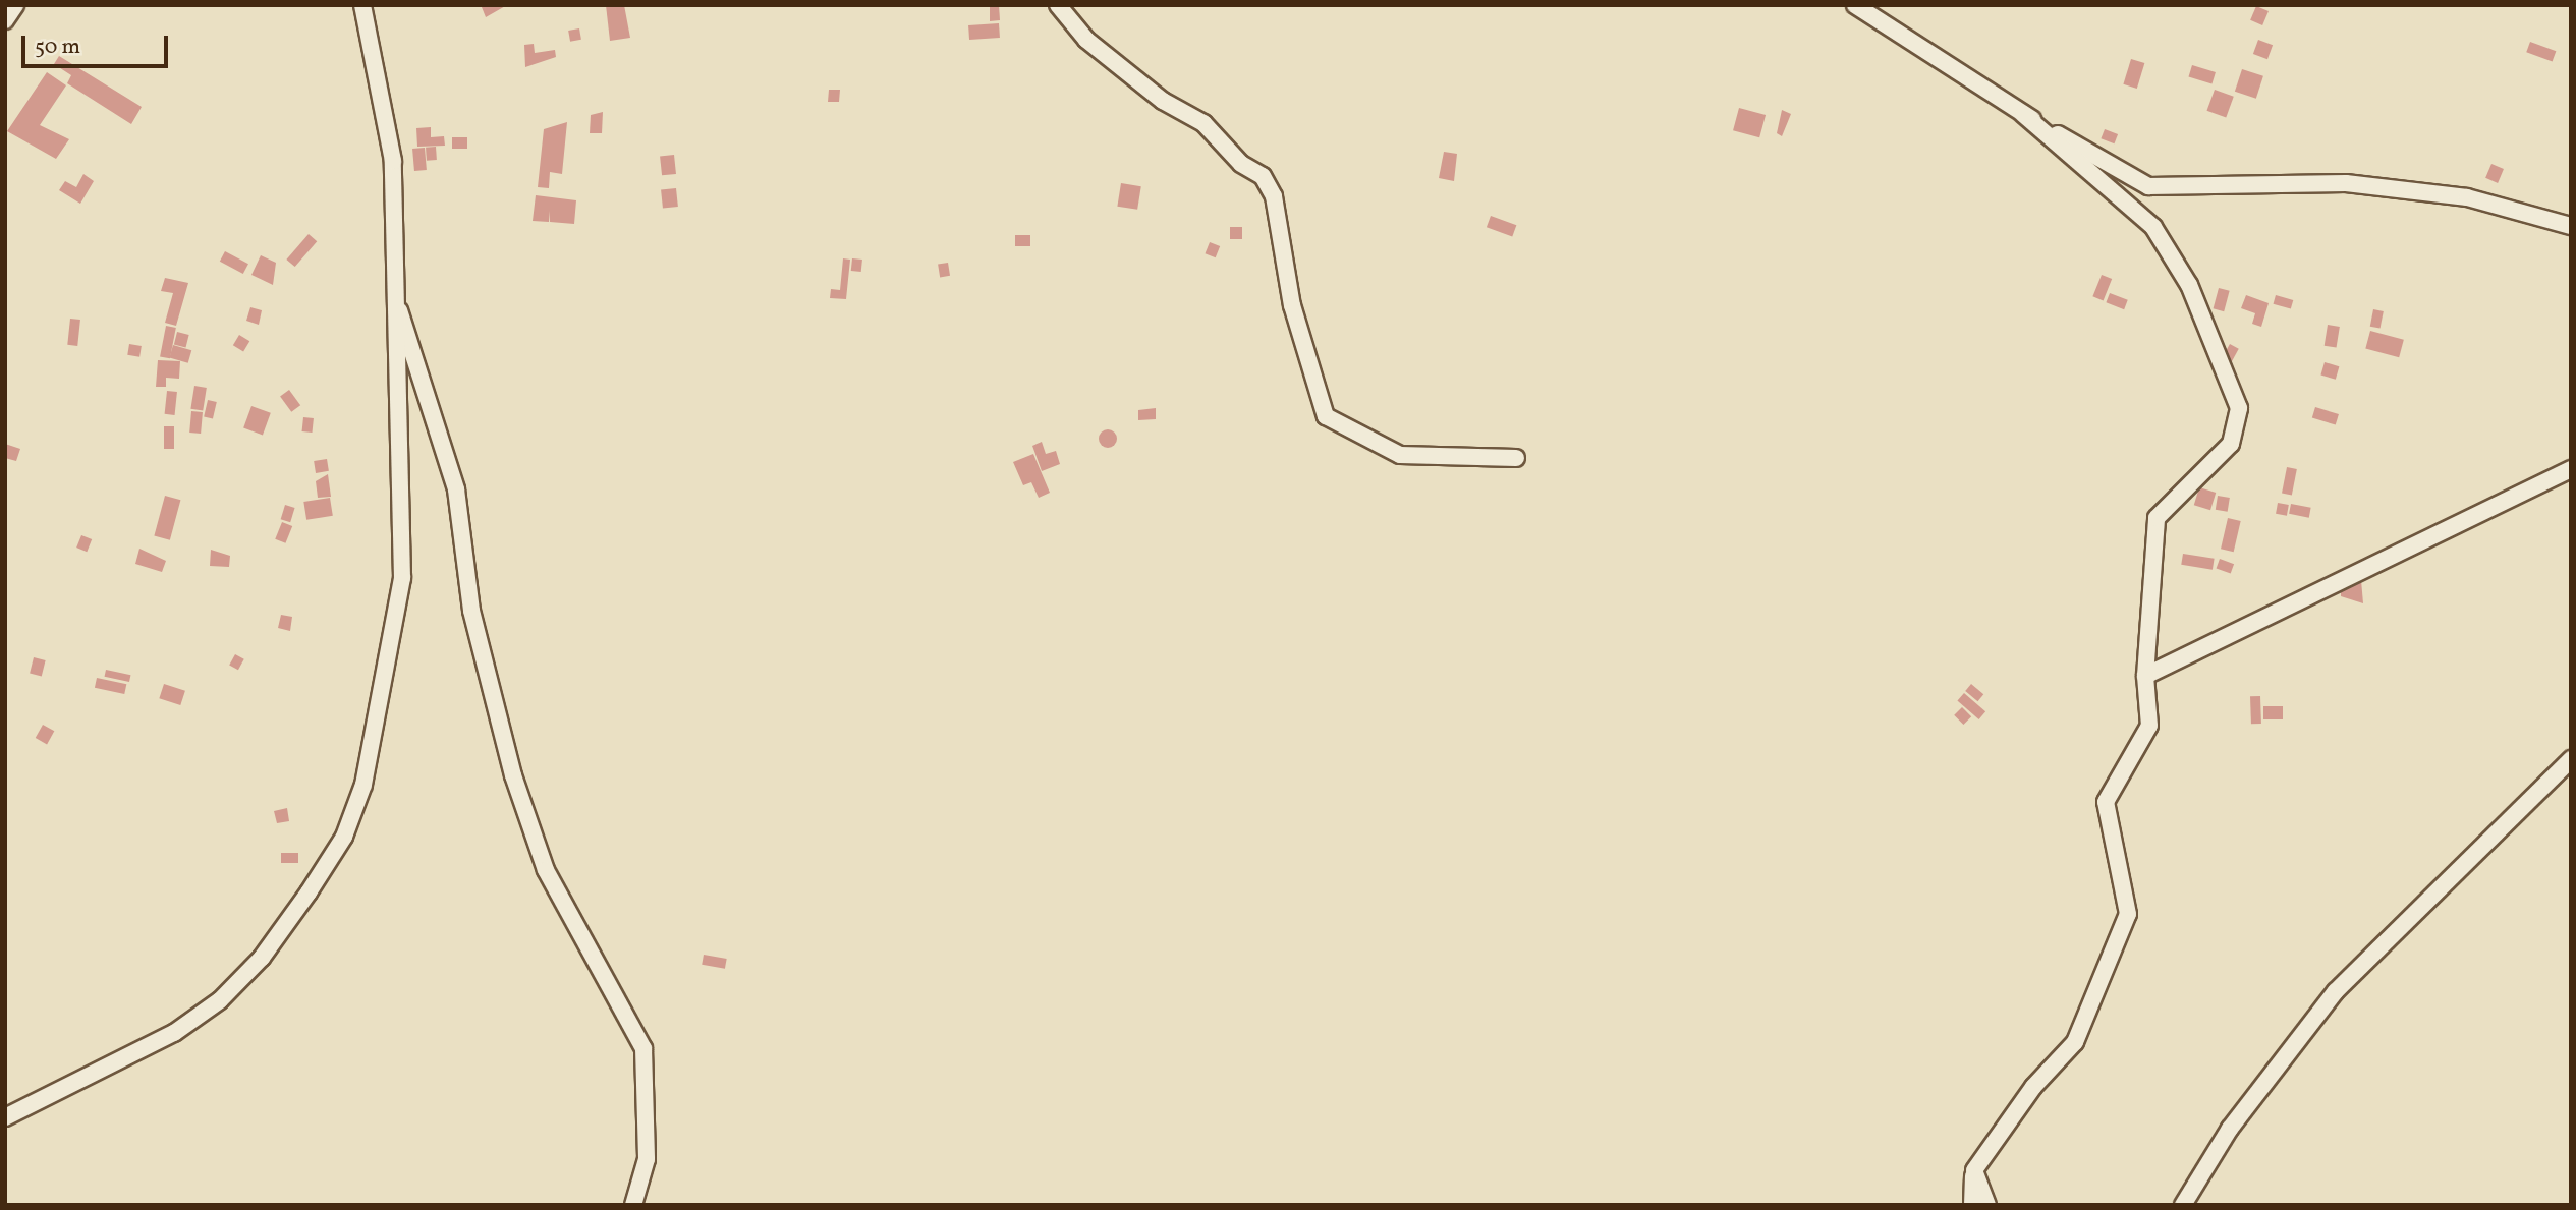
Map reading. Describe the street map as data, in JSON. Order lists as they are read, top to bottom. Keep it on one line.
{"scale_bar":"50 m"}
